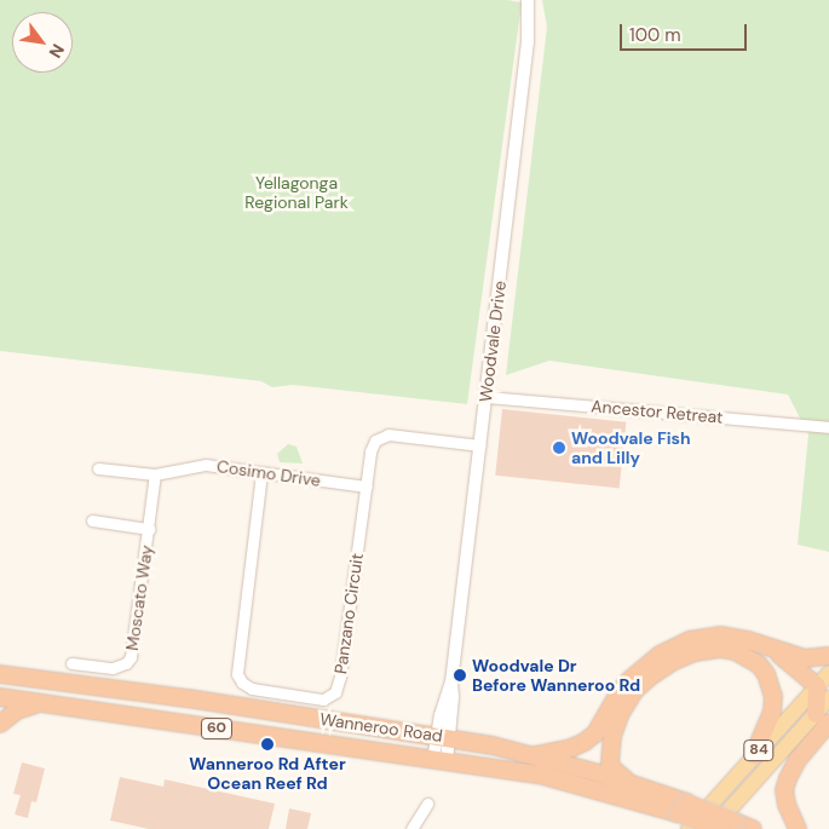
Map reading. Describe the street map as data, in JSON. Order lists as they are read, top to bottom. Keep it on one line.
{"streets":{"highway":["Wanneroo Road","60"],"main road":["84"],"street":["Woodvale Drive","Ancestor Retreat","Cosimo Drive","Moscato Way","Panzano Circuit"]},"crossings":[["Woodvale Drive","Ancestor Retreat"],["Woodvale Drive","Panzano Circuit"],["Woodvale Drive","Wanneroo Road"],["Woodvale Drive","60"],["Cosimo Drive","Moscato Way"],["Cosimo Drive","Panzano Circuit"],["Wanneroo Road","60"]],"parks":["Yellagonga Regional Park"],"places":["Woodvale Fish and Lilly","Woodvale Dr Before Wanneroo Rd","Wanneroo Rd After Ocean Reef Rd"],"scale_bar":"100 m","north":"bottom right"}
